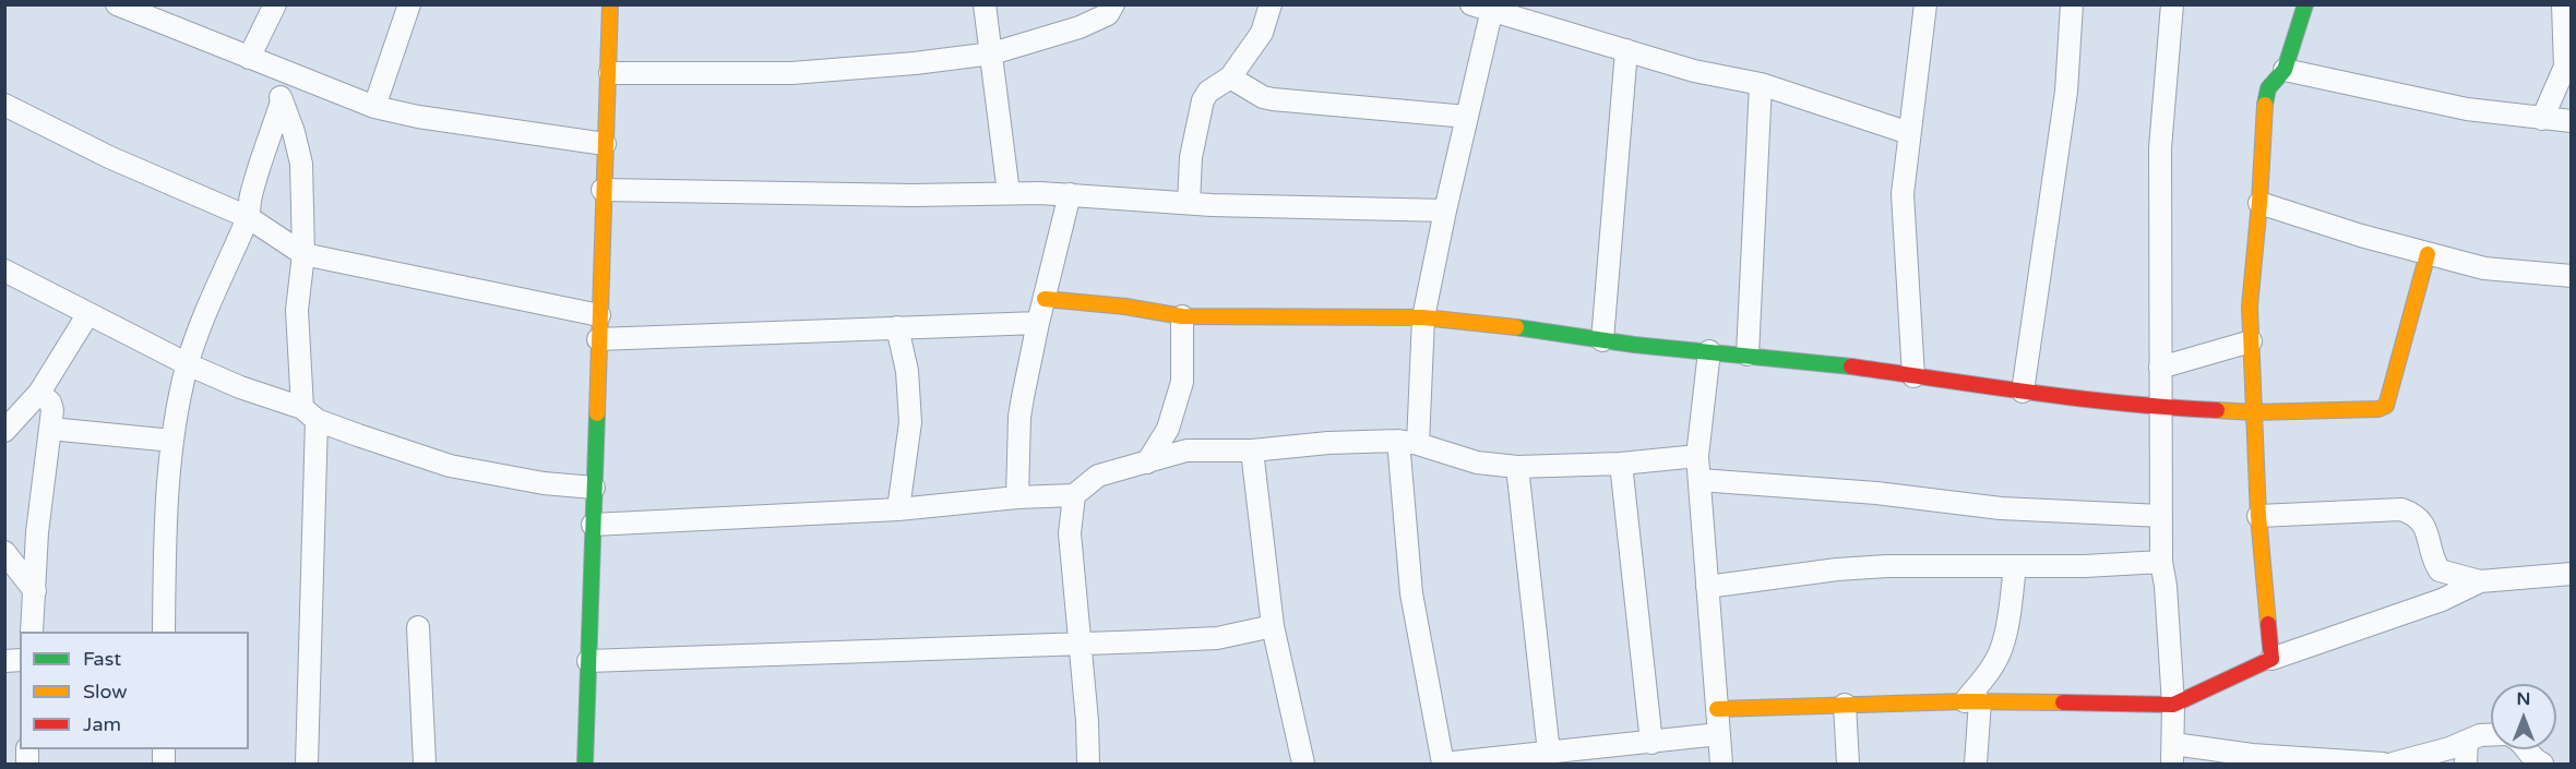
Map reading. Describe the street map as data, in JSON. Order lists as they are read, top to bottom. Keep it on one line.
{"legend":["Fast","Slow","Jam"],"north":"top"}
